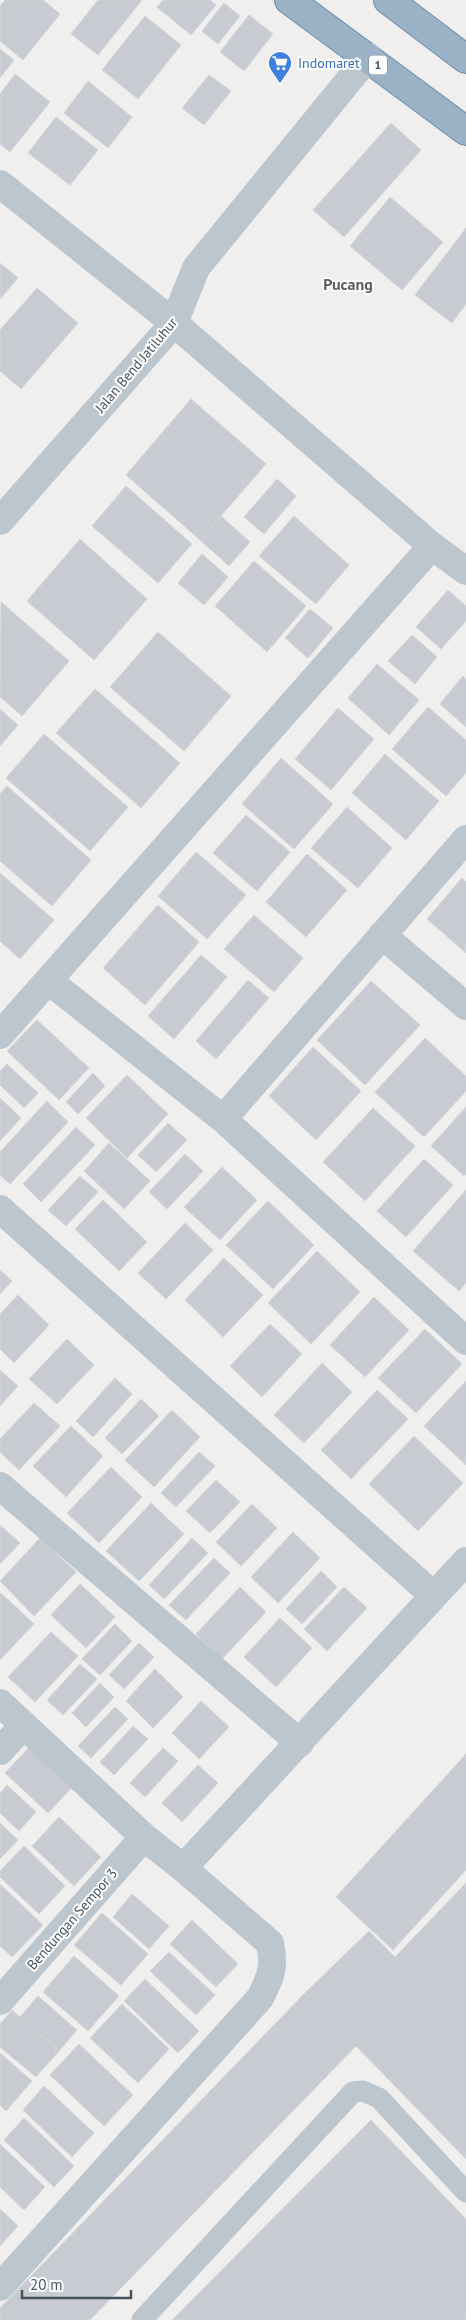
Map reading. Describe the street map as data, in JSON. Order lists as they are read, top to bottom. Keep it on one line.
{"streets":{"highway":["1"],"street":["Jalan Bend Jatiluhur","Bendungan Sempor 3"]},"crossings":[["1","Jalan Bend Jatiluhur"]],"districts":["Pucang"],"places":{"supermarket":["Indomaret"]},"scale_bar":"20 m"}
